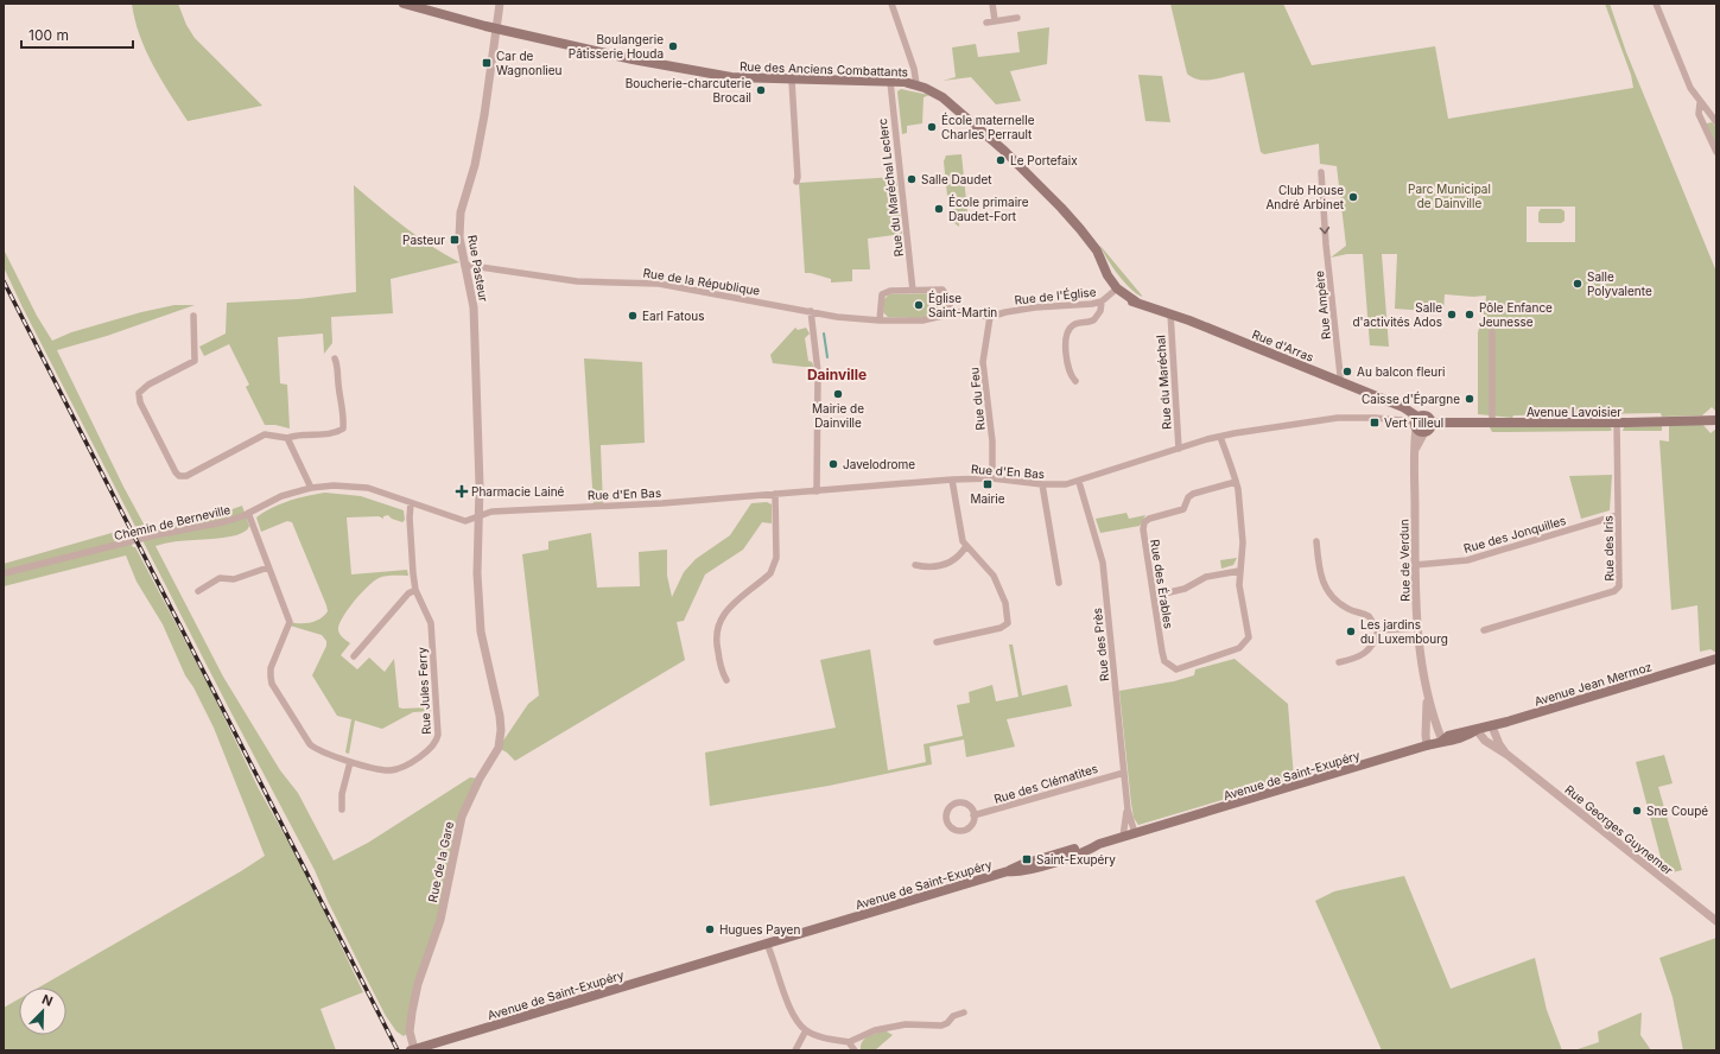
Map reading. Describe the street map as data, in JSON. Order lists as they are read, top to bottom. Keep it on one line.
{"streets":{"main road":["Rue des Anciens Combattants","Rue d'Arras","Avenue Lavoisier","Avenue Jean Mermoz","Avenue de Saint-Exupéry"],"street":["Rue du Maréchal Leclerc","Rue Pasteur","Rue de la République","Rue de l'Église","Rue Ampère","Rue du Maréchal","Rue du Feu","Rue d'En Bas","Chemin de Berneville","Rue des Jonquilles","Rue des Iris","Rue de Verdun","Rue des Érables","Rue des Près","Rue Jules Ferry","Rue des Clématites","Rue Georges Guynemer","Rue de la Gare"]},"crossings":[["Rue des Anciens Combattants","Rue du Maréchal Leclerc"],["Rue des Anciens Combattants","Rue Pasteur"],["Rue des Anciens Combattants","Rue de l'Église"],["Rue des Anciens Combattants","Rue d'Arras"],["Rue Pasteur","Rue de la République"],["Rue Pasteur","Rue d'En Bas"],["Rue Pasteur","Chemin de Berneville"],["Rue Pasteur","Rue de la Gare"],["Rue de la République","Rue de l'Église"],["Rue de l'Église","Rue d'Arras"],["Rue de l'Église","Rue du Feu"],["Rue Ampère","Rue d'Arras"],["Rue d'Arras","Rue du Maréchal"],["Rue d'Arras","Avenue Lavoisier"],["Rue d'Arras","Rue d'En Bas"],["Rue d'Arras","Rue de Verdun"],["Rue du Maréchal","Rue d'En Bas"],["Rue du Feu","Rue d'En Bas"],["Avenue Lavoisier","Rue des Iris"],["Rue d'En Bas","Chemin de Berneville"],["Rue d'En Bas","Rue de Verdun"],["Rue d'En Bas","Rue des Près"],["Rue d'En Bas","Rue de la Gare"],["Chemin de Berneville","Rue Jules Ferry"],["Chemin de Berneville","Rue de la Gare"],["Rue des Jonquilles","Rue des Iris"],["Rue des Jonquilles","Rue de Verdun"],["Rue des Près","Avenue de Saint-Exupéry"],["Rue des Près","Rue des Clématites"],["Avenue Jean Mermoz","Avenue de Saint-Exupéry"],["Avenue de Saint-Exupéry","Rue de la Gare"]],"one_way":["Rue Ampère"],"districts":["Dainville"],"parks":["Parc Municipal de Dainville"],"places":{"other":["Boulangerie Pâtisserie Houda","Boucherie-charcuterie Brocail","École maternelle Charles Perrault","Le Portefaix","Salle Daudet","Club House André Arbinet","École primaire Daudet-Fort","Salle Polyvalente","Église Saint-Martin","Salle d'activités Ados","Pôle Enfance Jeunesse","Earl Fatous","Au balcon fleuri","Mairie de Dainville","Caisse d'Épargne","Javelodrome","Les jardins du Luxembourg","Sne Coupé","Hugues Payen"],"transit":["Car de Wagnonlieu","Pasteur","Vert Tilleul","Mairie","Saint-Exupéry"],"health":["Pharmacie Lainé"]},"scale_bar":"100 m","north":"top right"}
